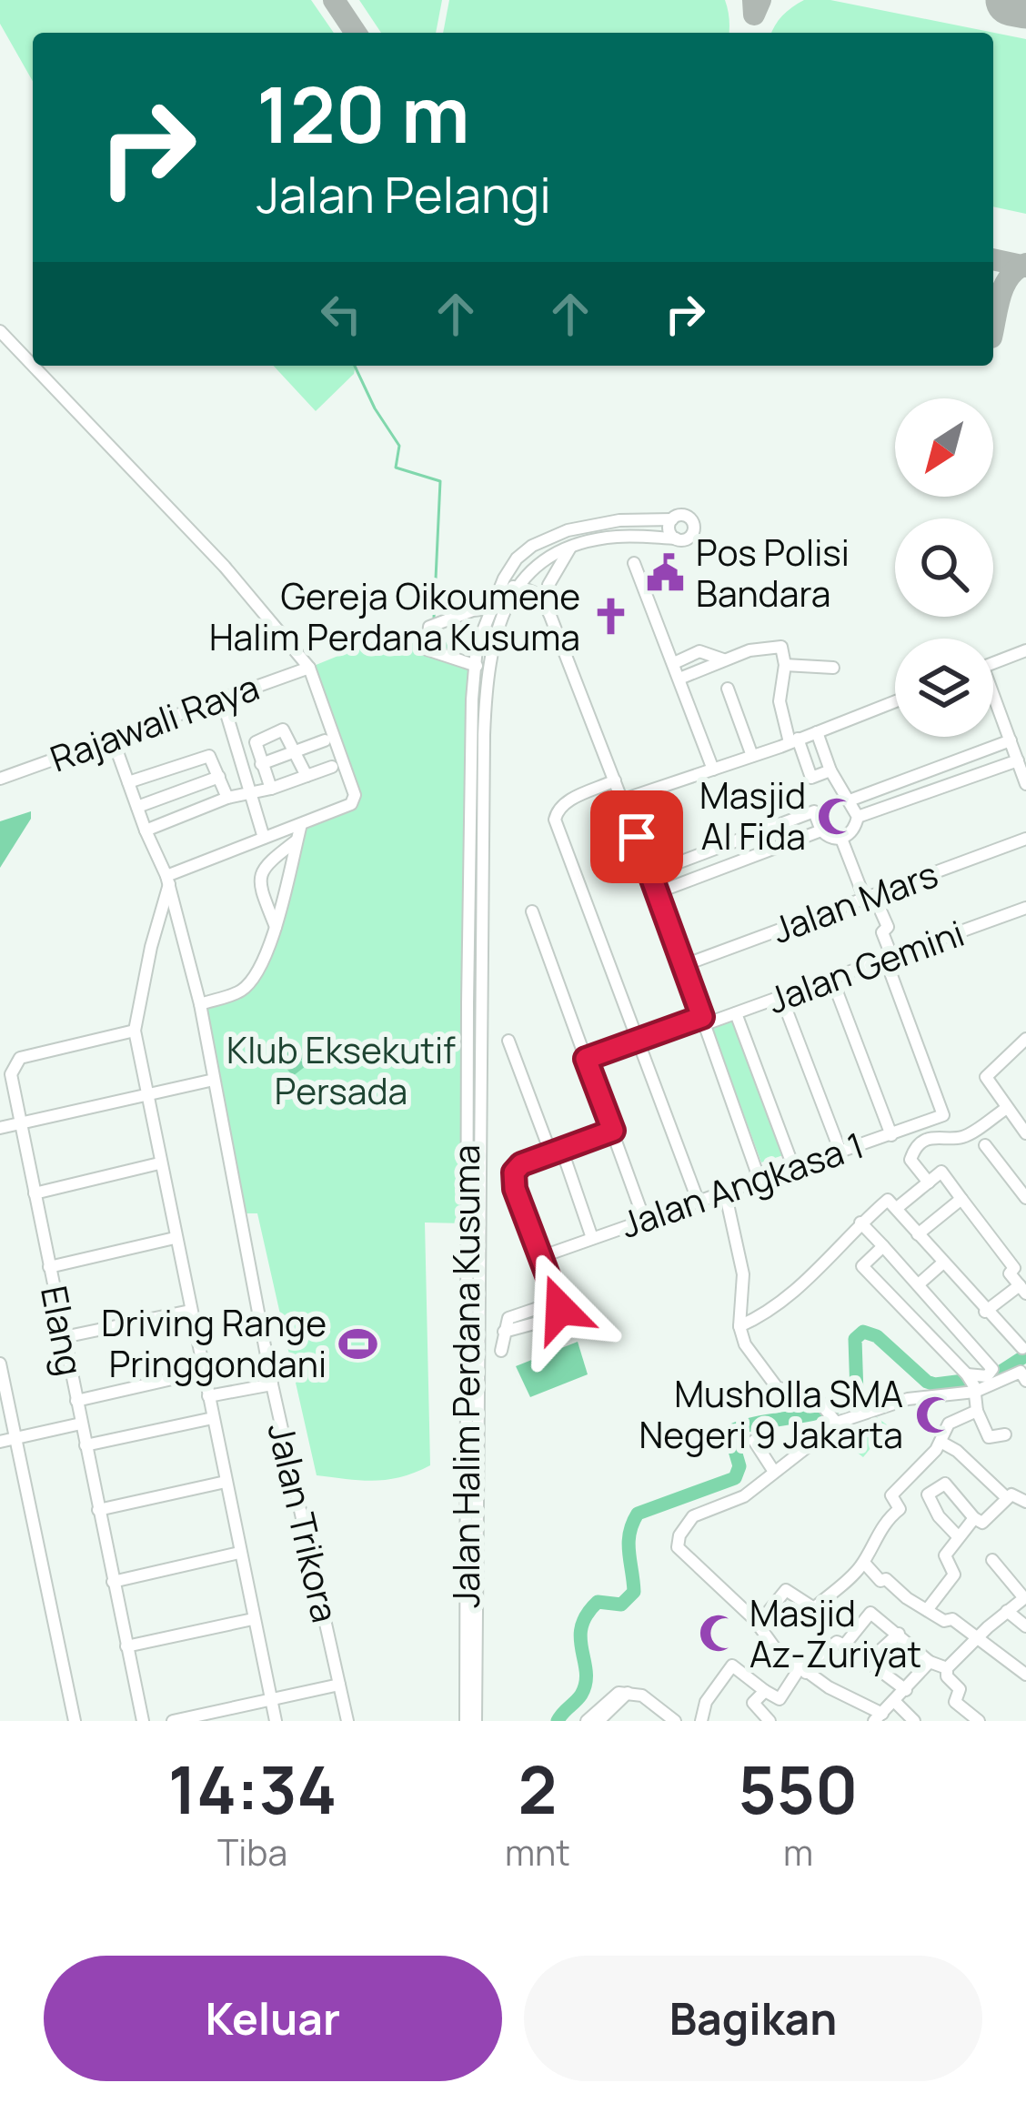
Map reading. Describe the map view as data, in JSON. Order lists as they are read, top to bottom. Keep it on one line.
{"streets":{"street":["Rajawali Raya","Jalan Mars","Jalan Gemini","Jalan Angkasa 1","Elang","Jalan Halim Perdana Kusuma","Jalan Trikora"]},"crossings":[["Rajawali Raya","Jalan Trikora"],["Jalan Gemini","Jalan Angkasa 1"]],"parks":["Klub Eksekutif Persada"],"places":{"public building":["Pos Polisi Bandara"],"church":["Gereja Oikoumene Halim Perdana Kusuma"],"mosque":["Masjid Al Fida","Musholla SMA Negeri 9 Jakarta","Masjid Az-Zuriyat"],"sports":["Driving Range Pringgondani"]},"north":"bottom left","page":{"turn":["120 m","Jalan Pelangi"],"eta":["14:34","Tiba","2","mnt","550","m"],"buttons":["Keluar","Bagikan"]}}
